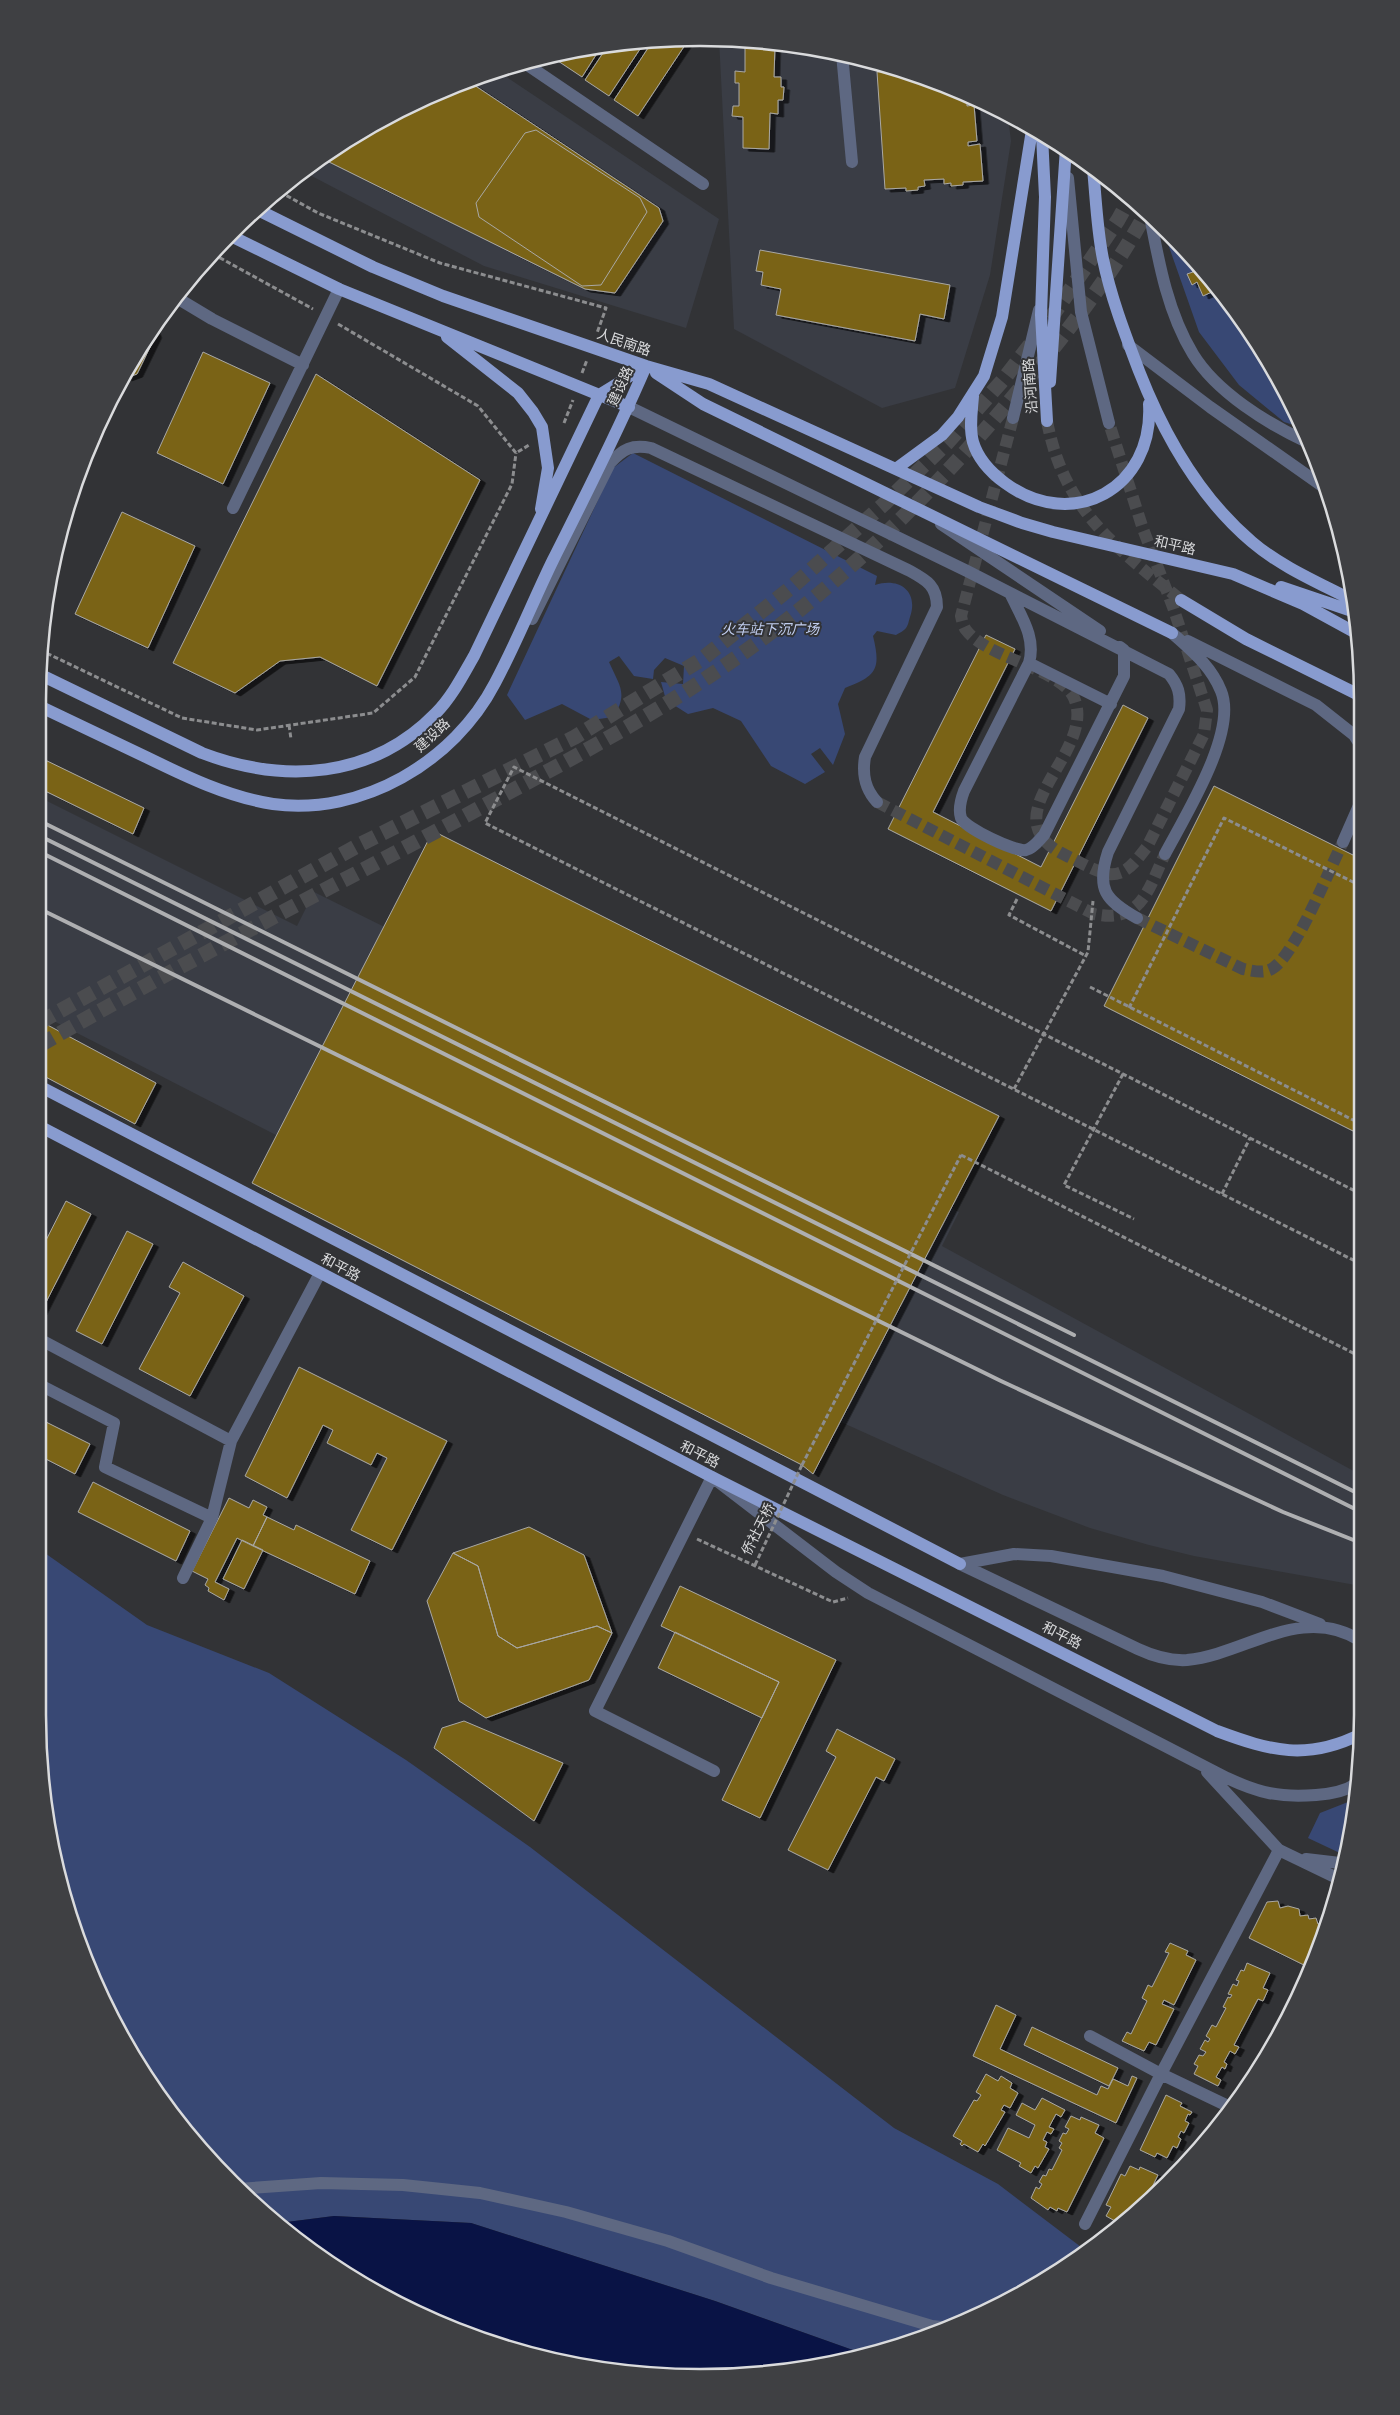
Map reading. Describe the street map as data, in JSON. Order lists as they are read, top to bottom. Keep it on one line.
{"streets":{"main road":["人民南路","建设路","沿河南路","和平路"],"path":["侨社天桥"]},"crossings":[["人民南路","建设路"],["人民南路","和平路"]],"parks":["火车站下沉广场"]}
